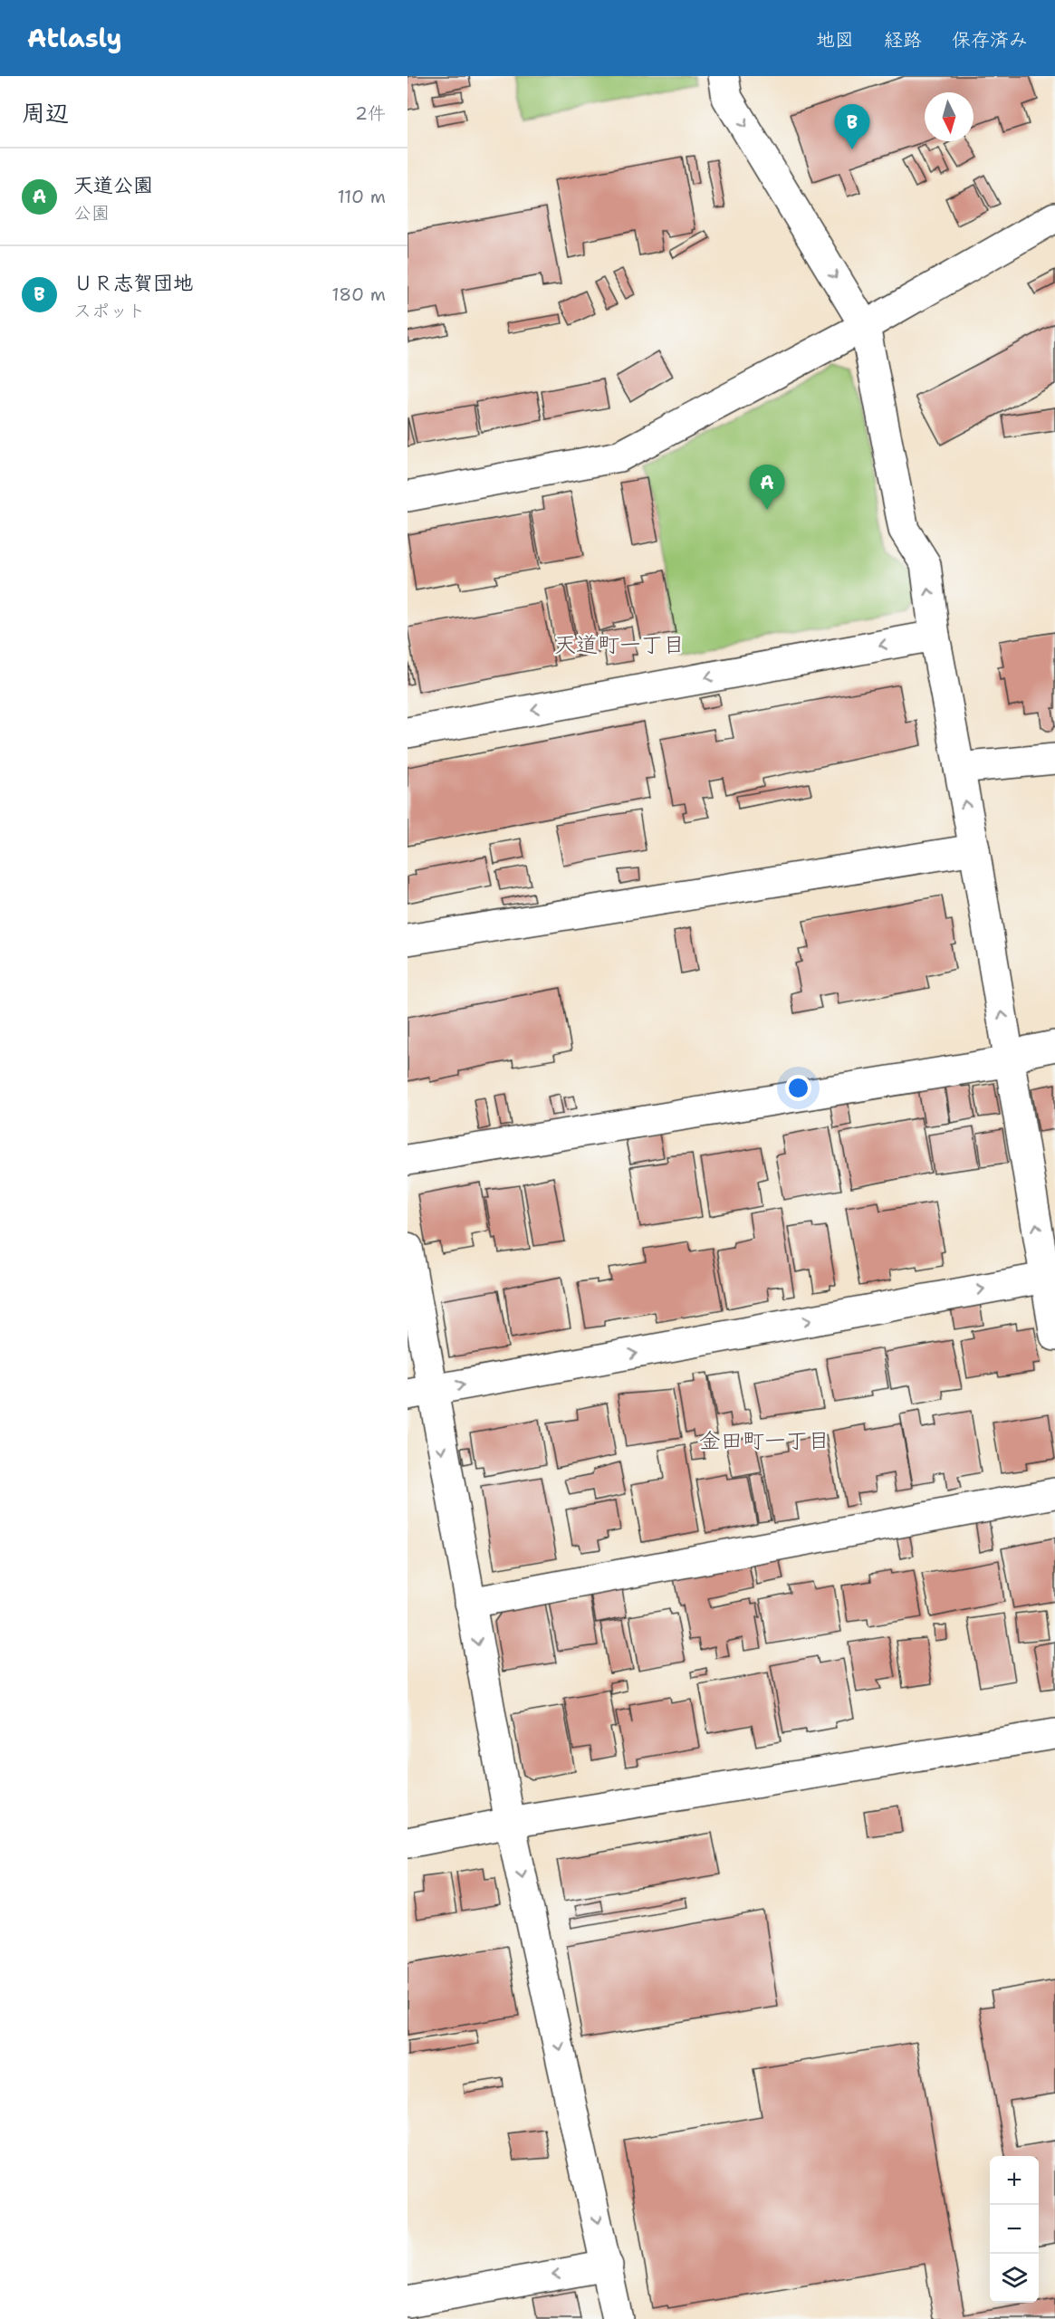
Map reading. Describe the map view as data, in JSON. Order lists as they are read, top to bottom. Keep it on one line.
{"districts":["天道町一丁目","金田町一丁目"],"north":"bottom","page":{"header":"Atlasly","nav":["地図","経路","保存済み"],"heading":["周辺","2件"],"pins":["B","A"],"list":[{"mark":"A","name":"天道公園","note":"公園","value":"110 m"},{"mark":"B","name":"ＵＲ志賀団地","note":"スポット","value":"180 m"}],"map_buttons":["+","−"]}}
